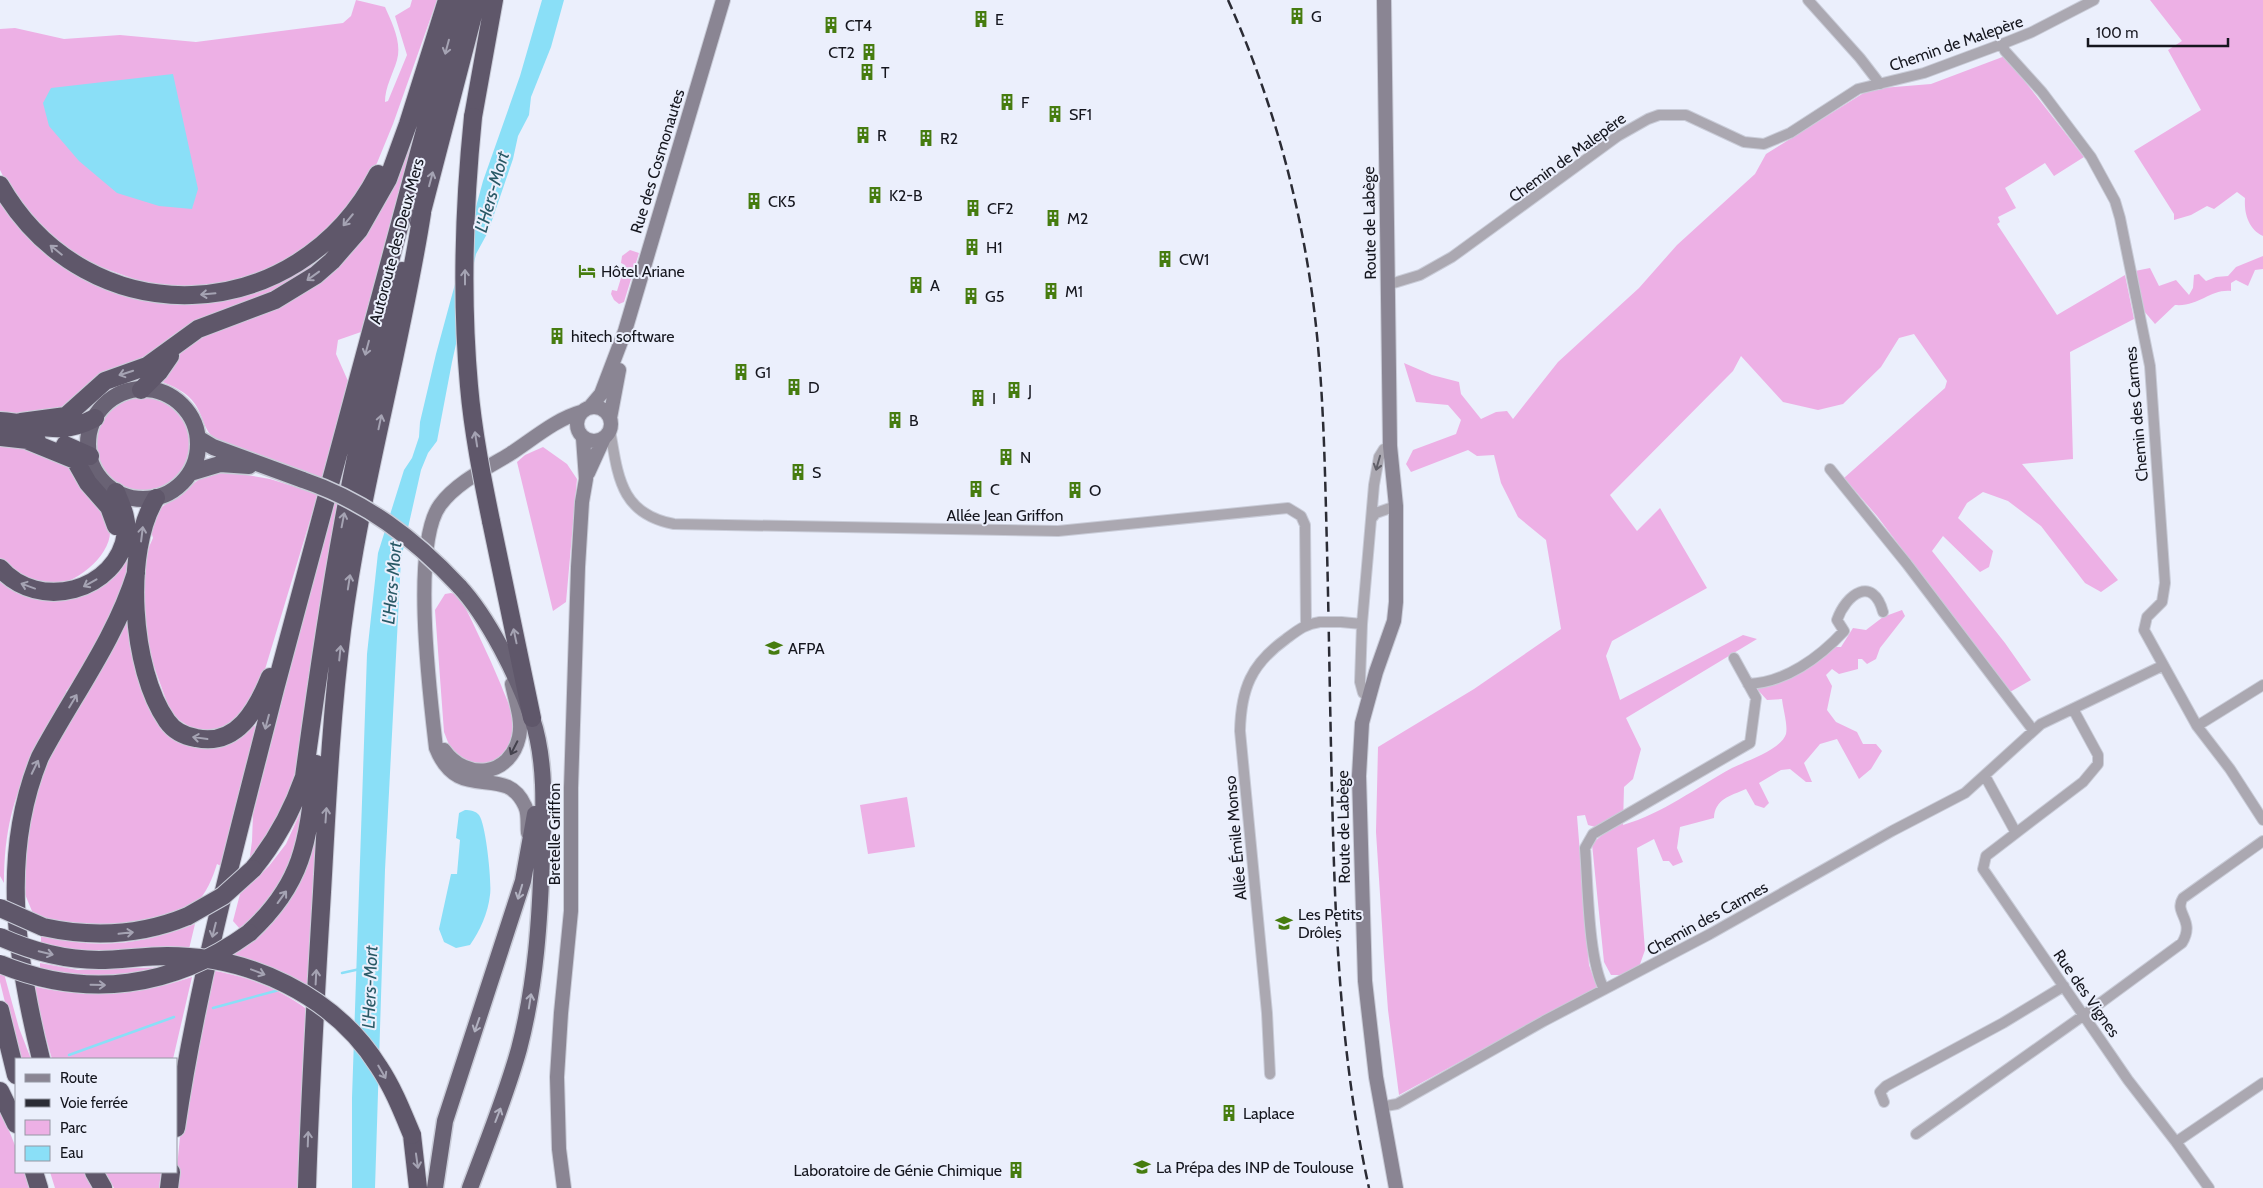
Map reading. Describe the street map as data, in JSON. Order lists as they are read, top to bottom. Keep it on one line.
{"streets":{"highway":["Autoroute des Deux Mers"],"main road":["Rue des Cosmonautes","Route de Labège","Bretelle Griffon"],"street":["Chemin de Malepère","Chemin des Carmes","Allée Jean Griffon","Allée Émile Monso","Rue des Vignes"]},"crossings":[["Chemin de Malepère","Route de Labège"],["Chemin de Malepère","Chemin des Carmes"],["Rue des Cosmonautes","Allée Jean Griffon"],["Rue des Cosmonautes","Bretelle Griffon"],["Route de Labège","Chemin des Carmes"],["Chemin des Carmes","Rue des Vignes"],["Allée Jean Griffon","Bretelle Griffon"],["Allée Jean Griffon","Allée Émile Monso"]],"water":["L'Hers-Mort"],"places":{"building":["G","E","CT4","CT2","T","F","SF1","R","R2","K2-B","CK5","CF2","M2","H1","CW1","A","M1","G5","hitech software","G1","D","J","I","B","N","S","C","O","Laplace","Laboratoire de Génie Chimique"],"hotel":["Hôtel Ariane"],"school or university":["AFPA","Les Petits Drôles","La Prépa des INP de Toulouse"]},"legend":["Route","Voie ferrée","Parc","Eau"],"scale_bar":"100 m"}
